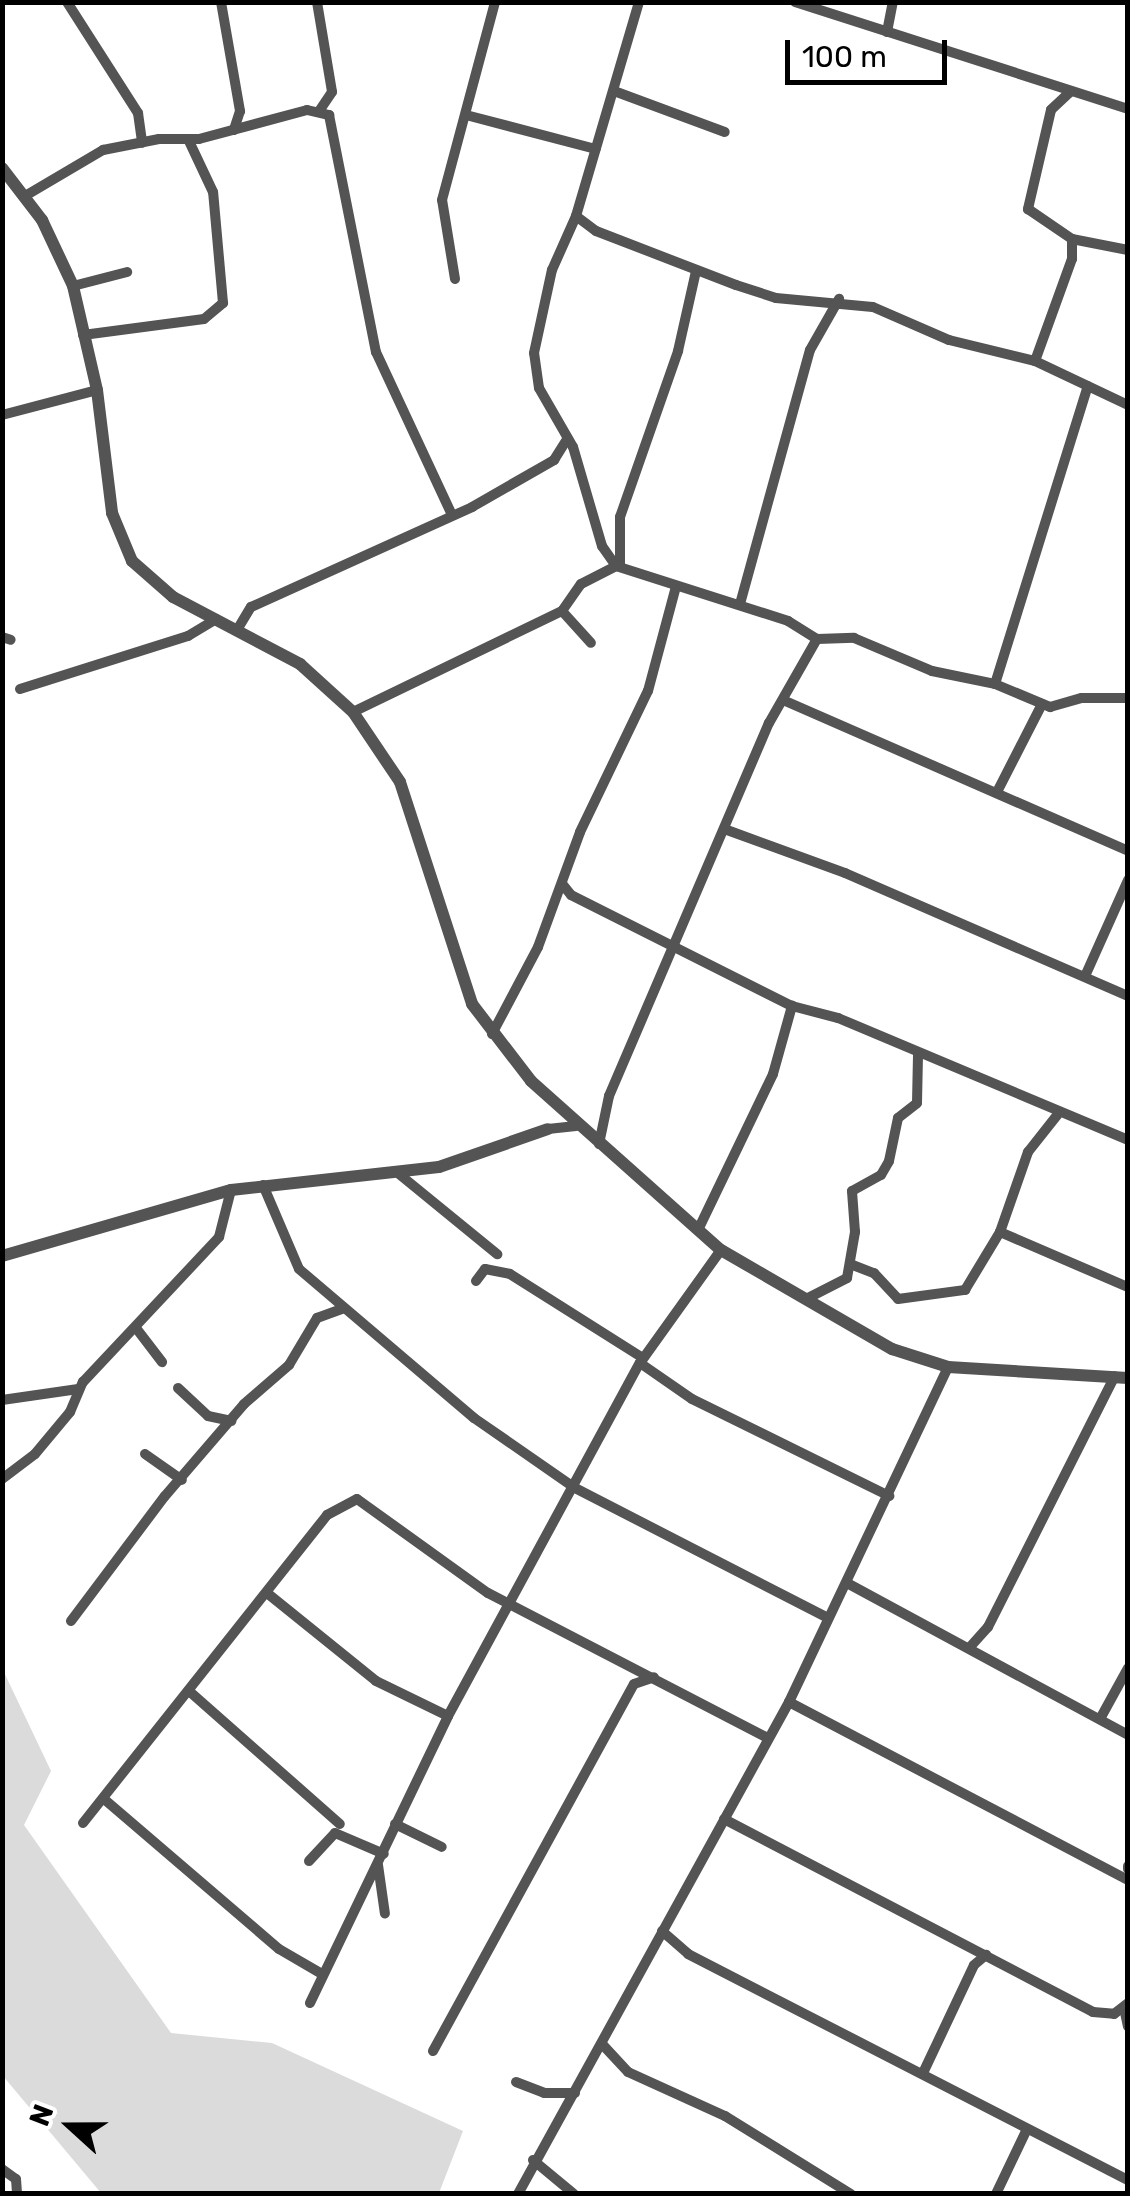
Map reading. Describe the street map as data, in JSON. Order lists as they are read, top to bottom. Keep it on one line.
{"scale_bar":"100 m","north":"left"}
